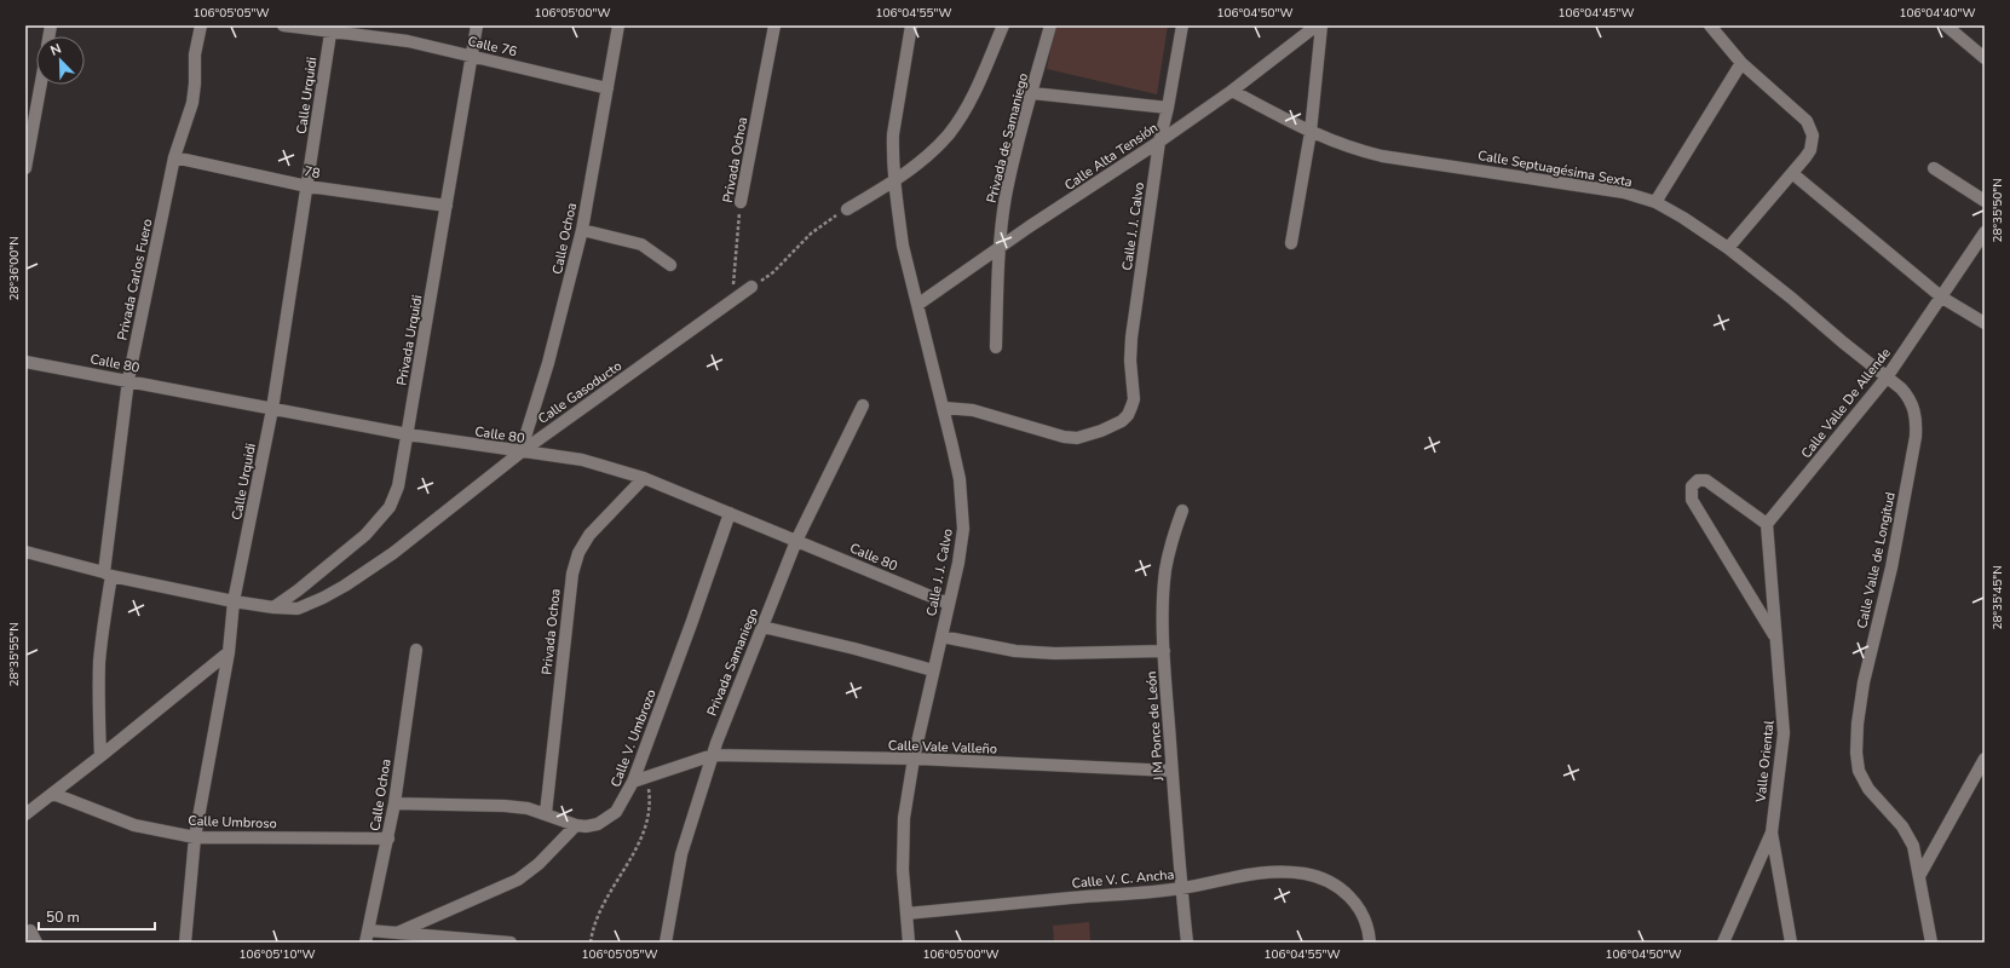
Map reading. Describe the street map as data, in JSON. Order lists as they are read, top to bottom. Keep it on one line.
{"streets":{"street":["Calle 76","Calle Urquidi","Privada de Samaniego","Calle Alta Tensión","Privada Ochoa","Calle Septuagésima Sexta","78","Calle J. J. Calvo","Calle Ochoa","Privada Carlos Fuero","Privada Urquidi","Calle 80","Calle Gasoducto","Calle Valle De Allende","Calle Valle de Longitud","Privada Samaniego","J M Ponce de León","Calle V. Umbrozo","Calle Vale Valleño","Valle Oriental","Calle Umbroso","Calle V. C. Ancha"]},"crossings":[["Calle 76","Calle Urquidi"],["Calle 76","Calle Ochoa"],["Calle 76","Privada Urquidi"],["Calle Urquidi","78"],["Calle Urquidi","Calle 80"],["Calle Urquidi","Calle Gasoducto"],["Calle Urquidi","Calle Umbroso"],["Privada de Samaniego","Calle Alta Tensión"],["Calle Alta Tensión","Calle Septuagésima Sexta"],["Calle Alta Tensión","Calle J. J. Calvo"],["Privada Ochoa","Calle 80"],["Privada Ochoa","Calle Gasoducto"],["Privada Ochoa","Calle V. Umbrozo"],["Calle Septuagésima Sexta","Calle Valle De Allende"],["Calle Septuagésima Sexta","Calle Valle de Longitud"],["78","Privada Carlos Fuero"],["78","Privada Urquidi"],["Calle J. J. Calvo","Calle 80"],["Calle J. J. Calvo","Calle Vale Valleño"],["Calle J. J. Calvo","Calle V. C. Ancha"],["Calle Ochoa","Calle 80"],["Calle Ochoa","Calle Gasoducto"],["Calle Ochoa","Calle V. Umbrozo"],["Calle Ochoa","Calle Umbroso"],["Privada Carlos Fuero","Calle 80"],["Privada Carlos Fuero","Calle Gasoducto"],["Privada Urquidi","Calle 80"],["Privada Urquidi","Calle Gasoducto"],["Calle 80","Calle Gasoducto"],["Calle 80","Privada Samaniego"],["Calle 80","Calle V. Umbrozo"],["Calle Valle De Allende","Calle Valle de Longitud"],["Calle Valle De Allende","Valle Oriental"],["Privada Samaniego","Calle Vale Valleño"],["J M Ponce de León","Calle Vale Valleño"],["J M Ponce de León","Calle V. C. Ancha"],["Calle V. Umbrozo","Calle Vale Valleño"]],"scale_bar":"50 m","north":"top left","coordinates":["106°05'05\"W","106°05'00\"W","106°04'55\"W","106°04'50\"W","106°04'45\"W","106°04'40\"W","28°35'50\"N","28°36'00\"N","28°35'45\"N","28°35'55\"N","106°05'10\"W"]}
